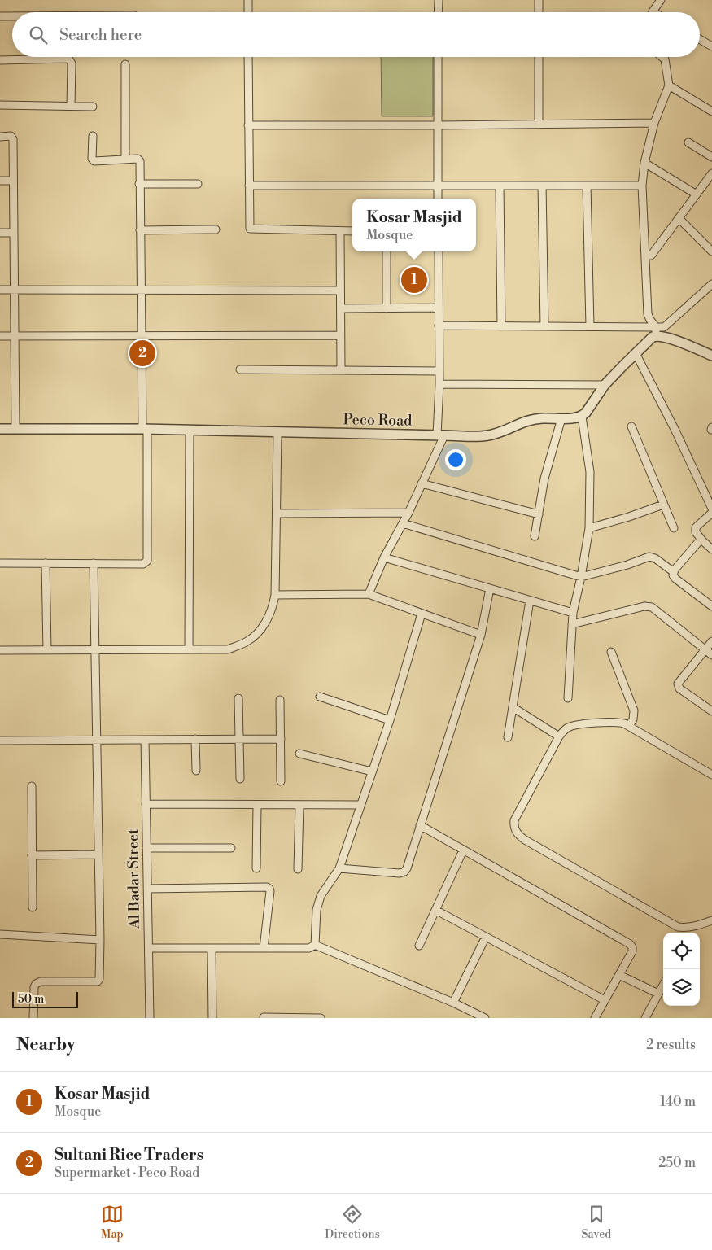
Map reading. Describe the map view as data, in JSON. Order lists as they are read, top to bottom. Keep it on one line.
{"streets":{"street":["Peco Road","Al Badar Street"]},"scale_bar":"50 m","page":{"search":"Search here","popup":["Kosar Masjid","Mosque"],"pins":["1","2"],"scale":"50 m","heading":["Nearby","2 results"],"list":[{"mark":"1","name":"Kosar Masjid","note":"Mosque","value":"140 m"},{"mark":"2","name":"Sultani Rice Traders","note":"Supermarket · Peco Road","value":"250 m"}],"nav":["Map","Directions","Saved"]}}
